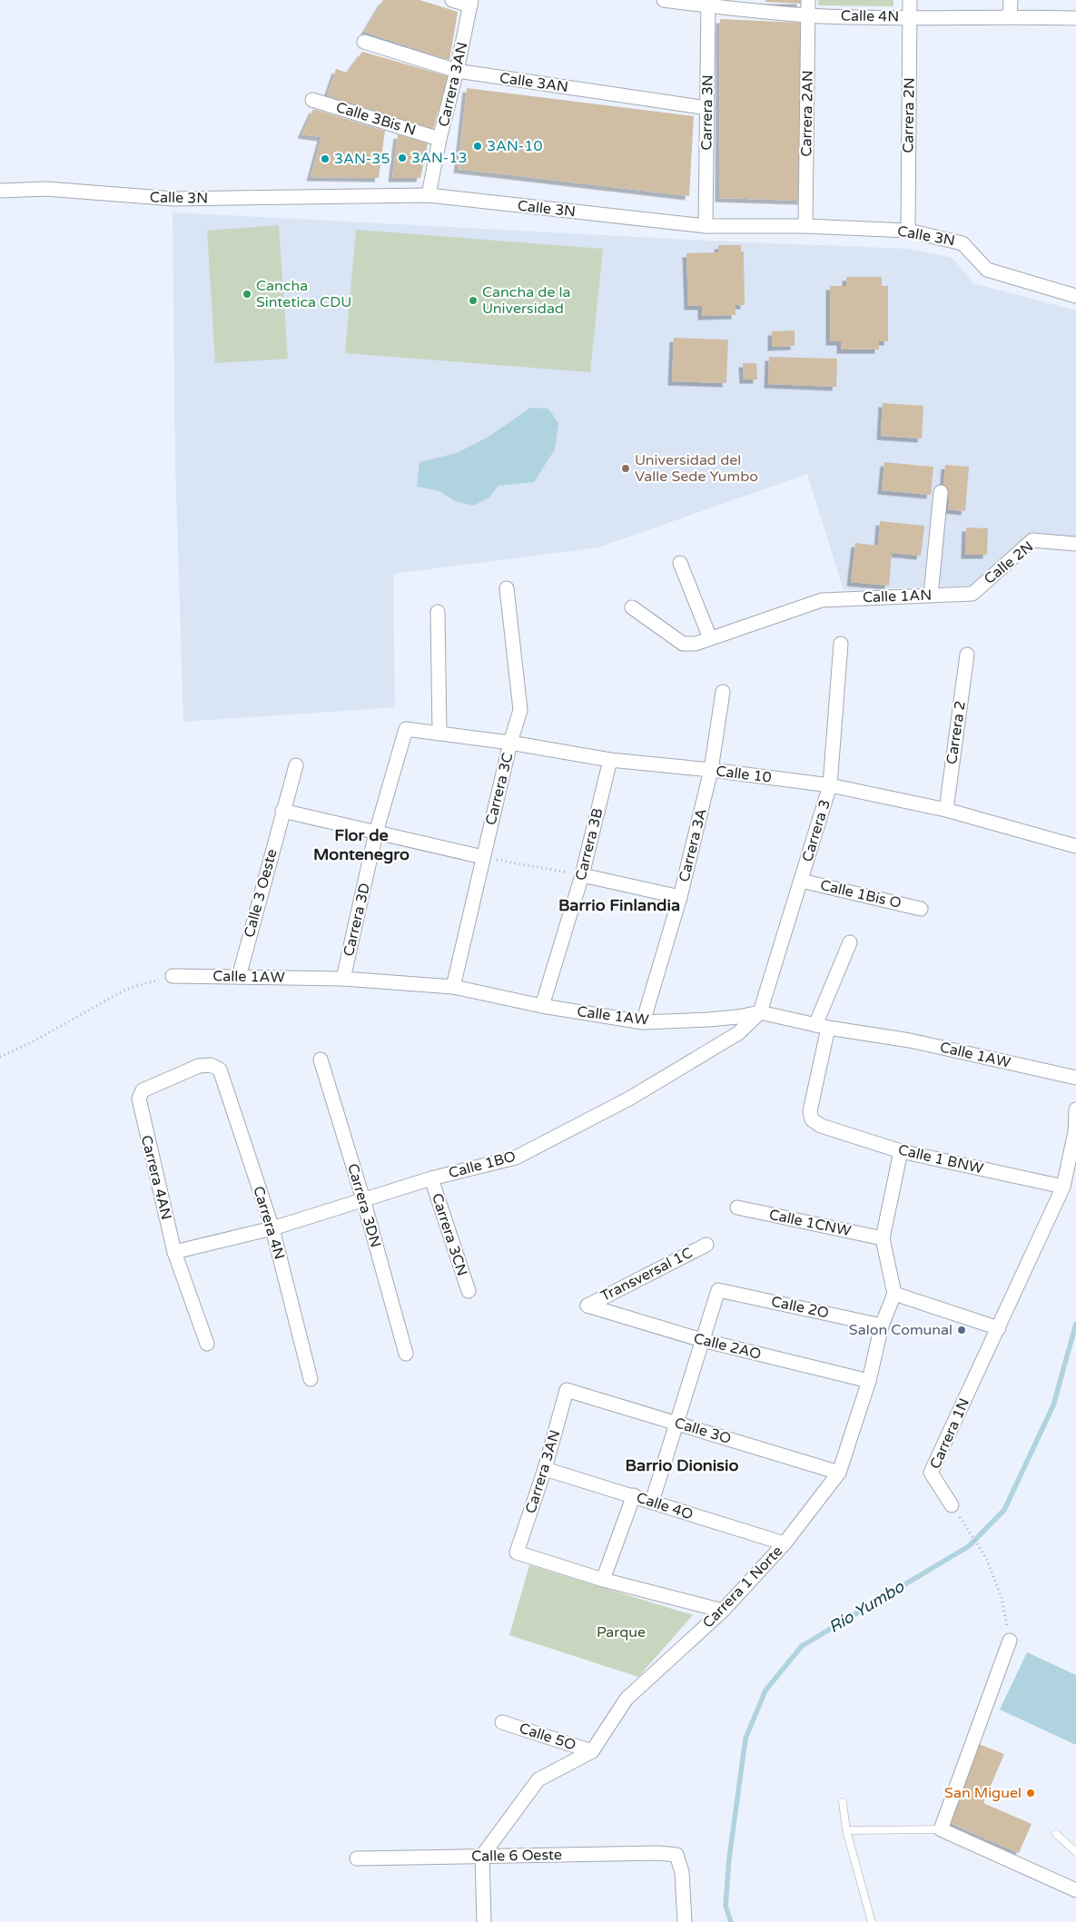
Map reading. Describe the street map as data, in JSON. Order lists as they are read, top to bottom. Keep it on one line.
{"streets":{"street":["Calle 4N","Calle 3AN","Carrera 3AN","Carrera 3N","Carrera 2AN","Carrera 2N","Calle 3Bis N","Calle 3N","Calle 2N","Calle 1AN","Carrera 2","Calle 10","Carrera 3C","Carrera 3","Carrera 3B","Carrera 3A","Calle 3 Oeste","Calle 1Bis O","Carrera 3D","Calle 1AW","Calle 1 BNW","Calle 1BO","Carrera 4AN","Carrera 3DN","Carrera 4N","Calle 1CNW","Carrera 3CN","Transversal 1C","Calle 2O","Calle 2AO","Calle 3O","Carrera 1N","Calle 4O","Carrera 1 Norte","Calle 5O","Calle 6 Oeste"]},"crossings":[["Calle 4N","Carrera 3N"],["Calle 4N","Carrera 2AN"],["Calle 4N","Carrera 2N"],["Calle 3AN","Carrera 3AN"],["Calle 3AN","Carrera 3N"],["Carrera 3AN","Calle 3Bis N"],["Carrera 3AN","Calle 3N"],["Carrera 3AN","Calle 3O"],["Carrera 3AN","Calle 4O"],["Carrera 3N","Calle 3N"],["Carrera 2AN","Calle 3N"],["Carrera 2N","Calle 3N"],["Calle 2N","Calle 1AN"],["Carrera 2","Calle 10"],["Calle 10","Carrera 3C"],["Calle 10","Carrera 3"],["Calle 10","Carrera 3B"],["Calle 10","Carrera 3A"],["Calle 10","Carrera 3D"],["Carrera 3C","Calle 1AW"],["Carrera 3","Calle 1Bis O"],["Carrera 3","Calle 1AW"],["Carrera 3","Calle 1BO"],["Carrera 3B","Calle 1AW"],["Carrera 3A","Calle 1AW"],["Calle 3 Oeste","Calle 1AW"],["Carrera 3D","Calle 1AW"],["Calle 1AW","Calle 1 BNW"],["Calle 1AW","Calle 1BO"],["Calle 1 BNW","Carrera 1N"],["Calle 1BO","Carrera 4AN"],["Calle 1BO","Carrera 3DN"],["Calle 1BO","Carrera 4N"],["Calle 1BO","Carrera 3CN"],["Carrera 4AN","Carrera 4N"],["Transversal 1C","Calle 2AO"],["Calle 2O","Calle 2AO"],["Calle 2O","Carrera 1 Norte"],["Calle 2AO","Carrera 1 Norte"],["Calle 3O","Carrera 1 Norte"],["Calle 4O","Carrera 1 Norte"],["Carrera 1 Norte","Calle 5O"],["Carrera 1 Norte","Calle 6 Oeste"]],"districts":["Flor de Montenegro","Barrio Finlandia","Barrio Dionisio"],"water":["Río Yumbo"],"parks":["Parque"],"places":["3AN-10","3AN-13","3AN-35","Cancha Sintetica CDU","Cancha de la Universidad","Universidad del Valle Sede Yumbo","Salon Comunal","San Miguel"]}
